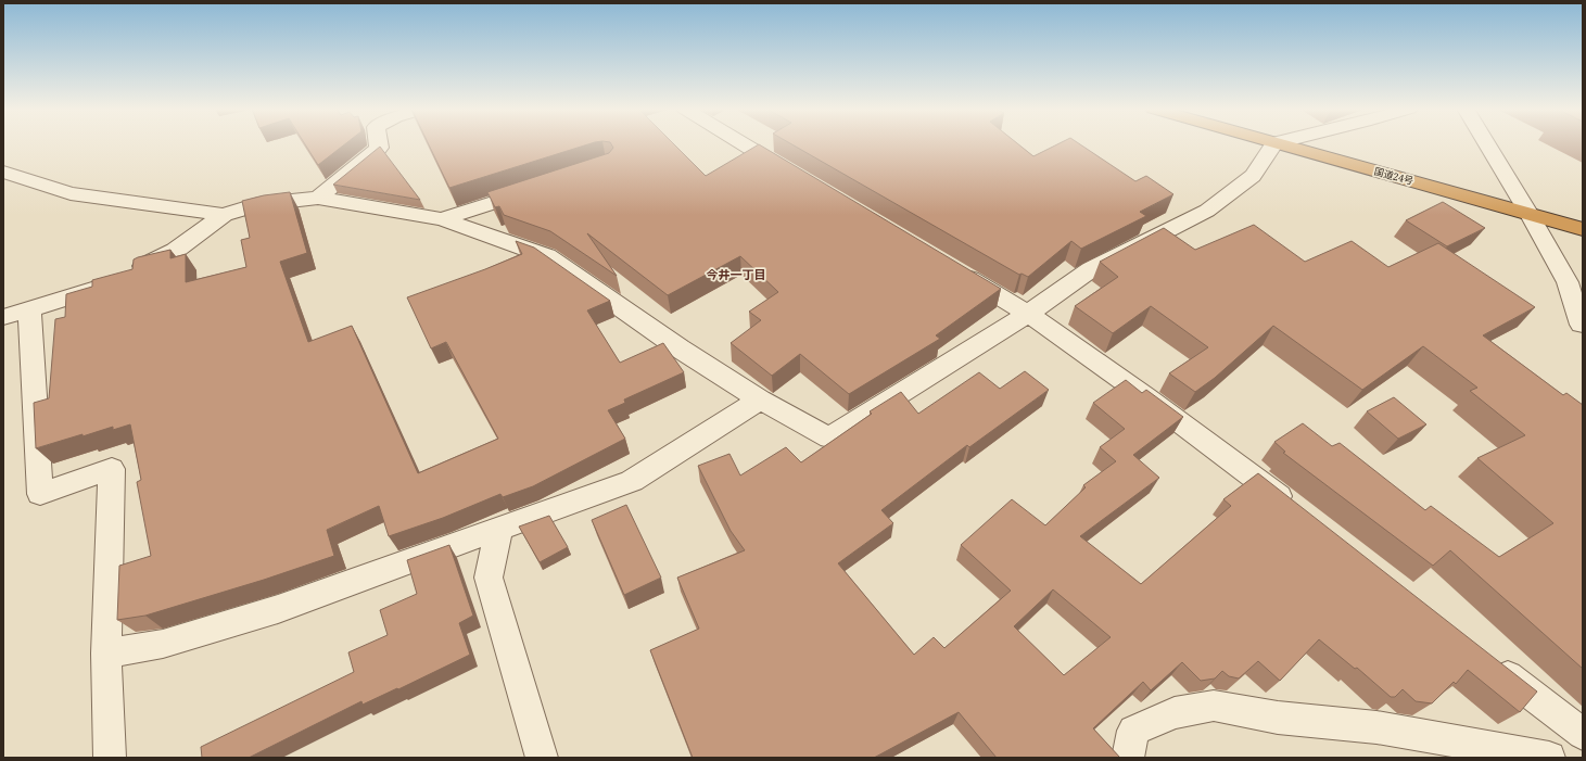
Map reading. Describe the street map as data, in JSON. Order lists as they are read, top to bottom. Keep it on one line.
{"streets":{"highway":["国道24号"]},"districts":["今井一丁目"]}
